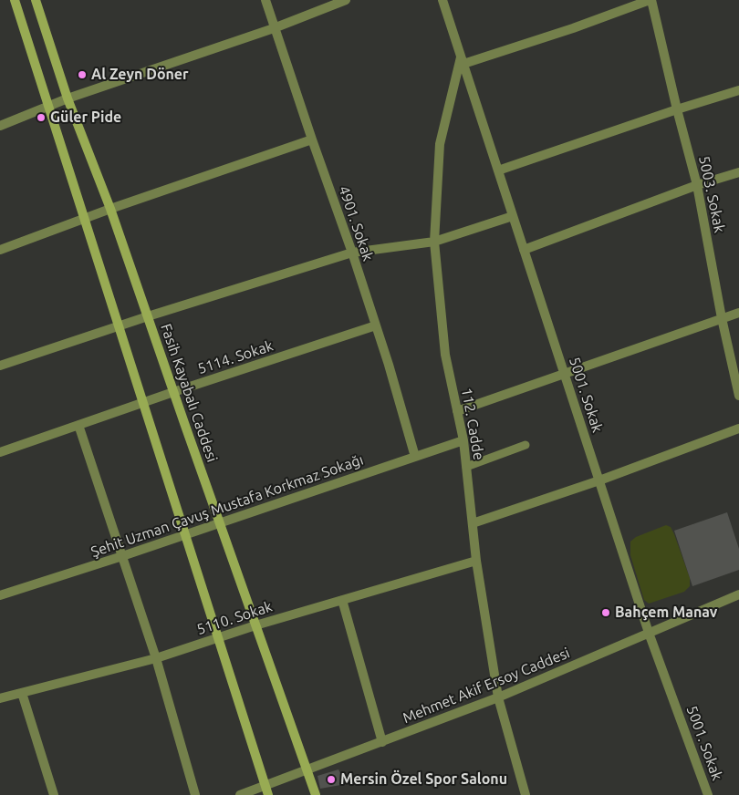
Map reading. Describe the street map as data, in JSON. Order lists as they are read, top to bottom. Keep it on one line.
{"streets":{"street":["5003. Sokak","4901. Sokak","5114. Sokak","Fasih Kayabalı Caddesi","5001. Sokak","112. Cadde","Şehit Uzman Çavuş Mustafa Korkmaz Sokağı","5110. Sokak","Mehmet Akif Ersoy Caddesi"]},"crossings":[["4901. Sokak","5114. Sokak"],["4901. Sokak","Şehit Uzman Çavuş Mustafa Korkmaz Sokağı"],["5114. Sokak","Fasih Kayabalı Caddesi"],["Fasih Kayabalı Caddesi","Şehit Uzman Çavuş Mustafa Korkmaz Sokağı"],["Fasih Kayabalı Caddesi","5110. Sokak"],["Fasih Kayabalı Caddesi","Mehmet Akif Ersoy Caddesi"],["5001. Sokak","112. Cadde"],["5001. Sokak","Mehmet Akif Ersoy Caddesi"],["112. Cadde","Şehit Uzman Çavuş Mustafa Korkmaz Sokağı"],["112. Cadde","5110. Sokak"],["112. Cadde","Mehmet Akif Ersoy Caddesi"]],"places":["Al Zeyn Döner","Güler Pide","Bahçem Manav","Mersin Özel Spor Salonu"]}
